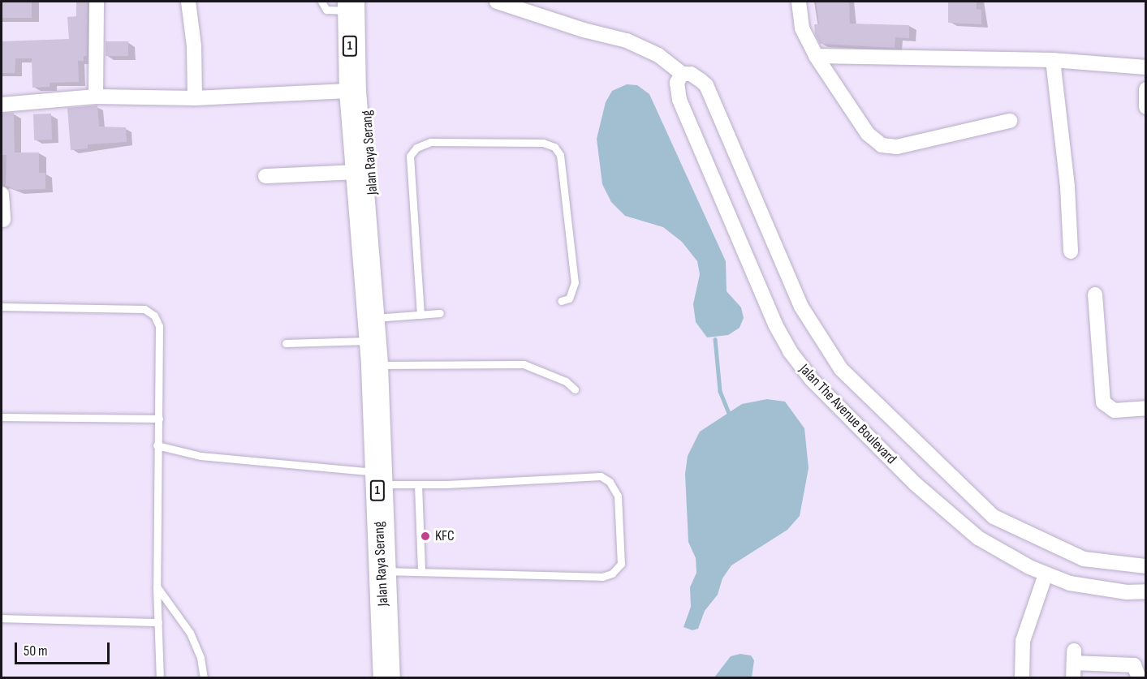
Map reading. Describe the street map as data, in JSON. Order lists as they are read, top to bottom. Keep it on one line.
{"streets":{"highway":["1","Jalan Raya Serang"],"street":["Jalan The Avenue Boulevard"]},"places":["KFC"],"scale_bar":"50 m"}
